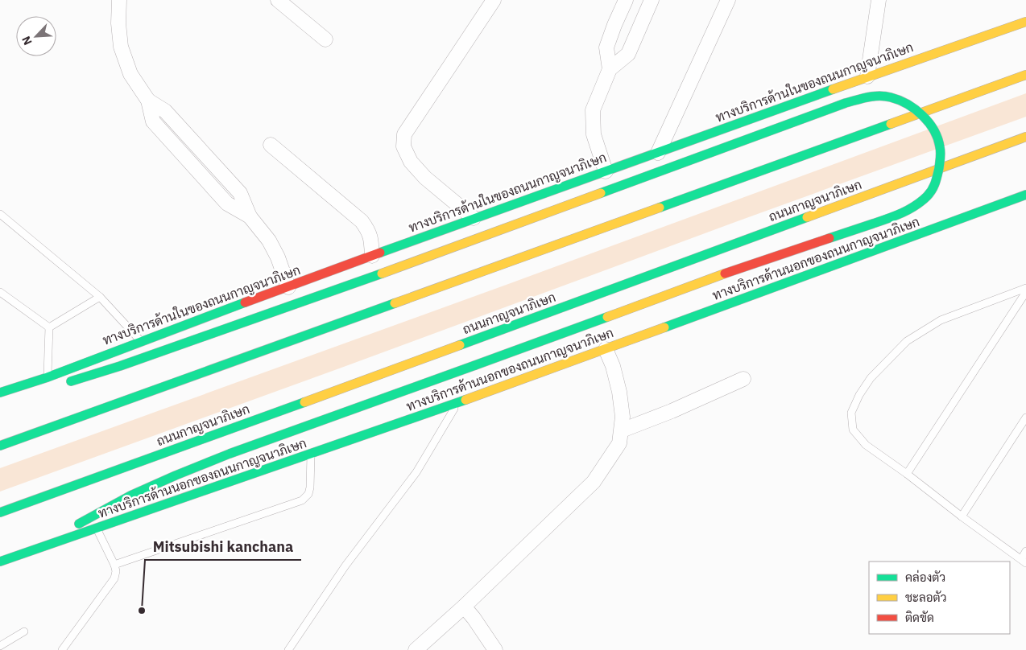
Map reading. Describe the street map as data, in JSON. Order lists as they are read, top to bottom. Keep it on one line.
{"streets":{"main road":["ทางบริการด้านในของถนนกาญจนาภิเษก","ถนนกาญจนาภิเษก","ทางบริการด้านนอกของถนนกาญจนาภิเษก"]},"places":["Mitsubishi kanchana"],"legend":["คล่องตัว","ชะลอตัว","ติดขัด"],"north":"bottom left"}
